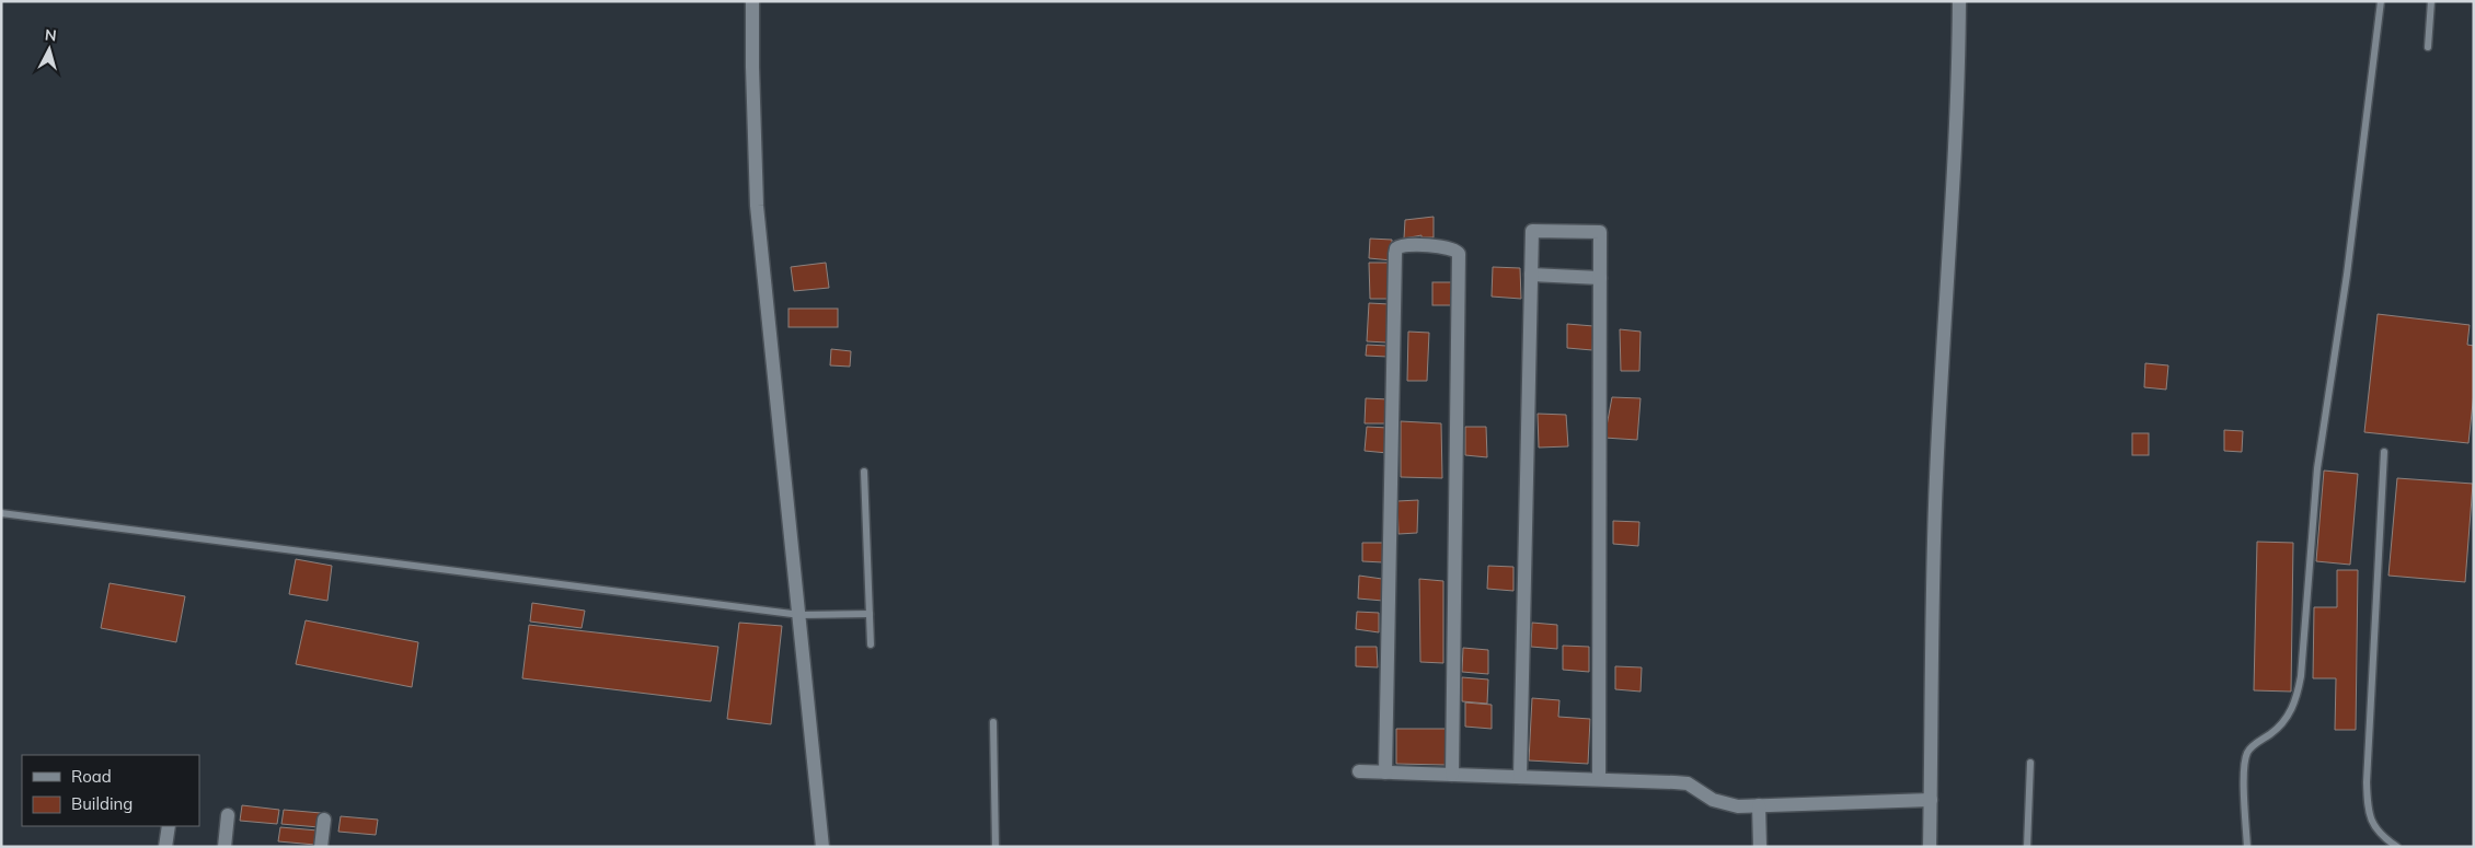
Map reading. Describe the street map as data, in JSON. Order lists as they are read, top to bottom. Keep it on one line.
{"legend":["Road","Building"],"north":"top"}
